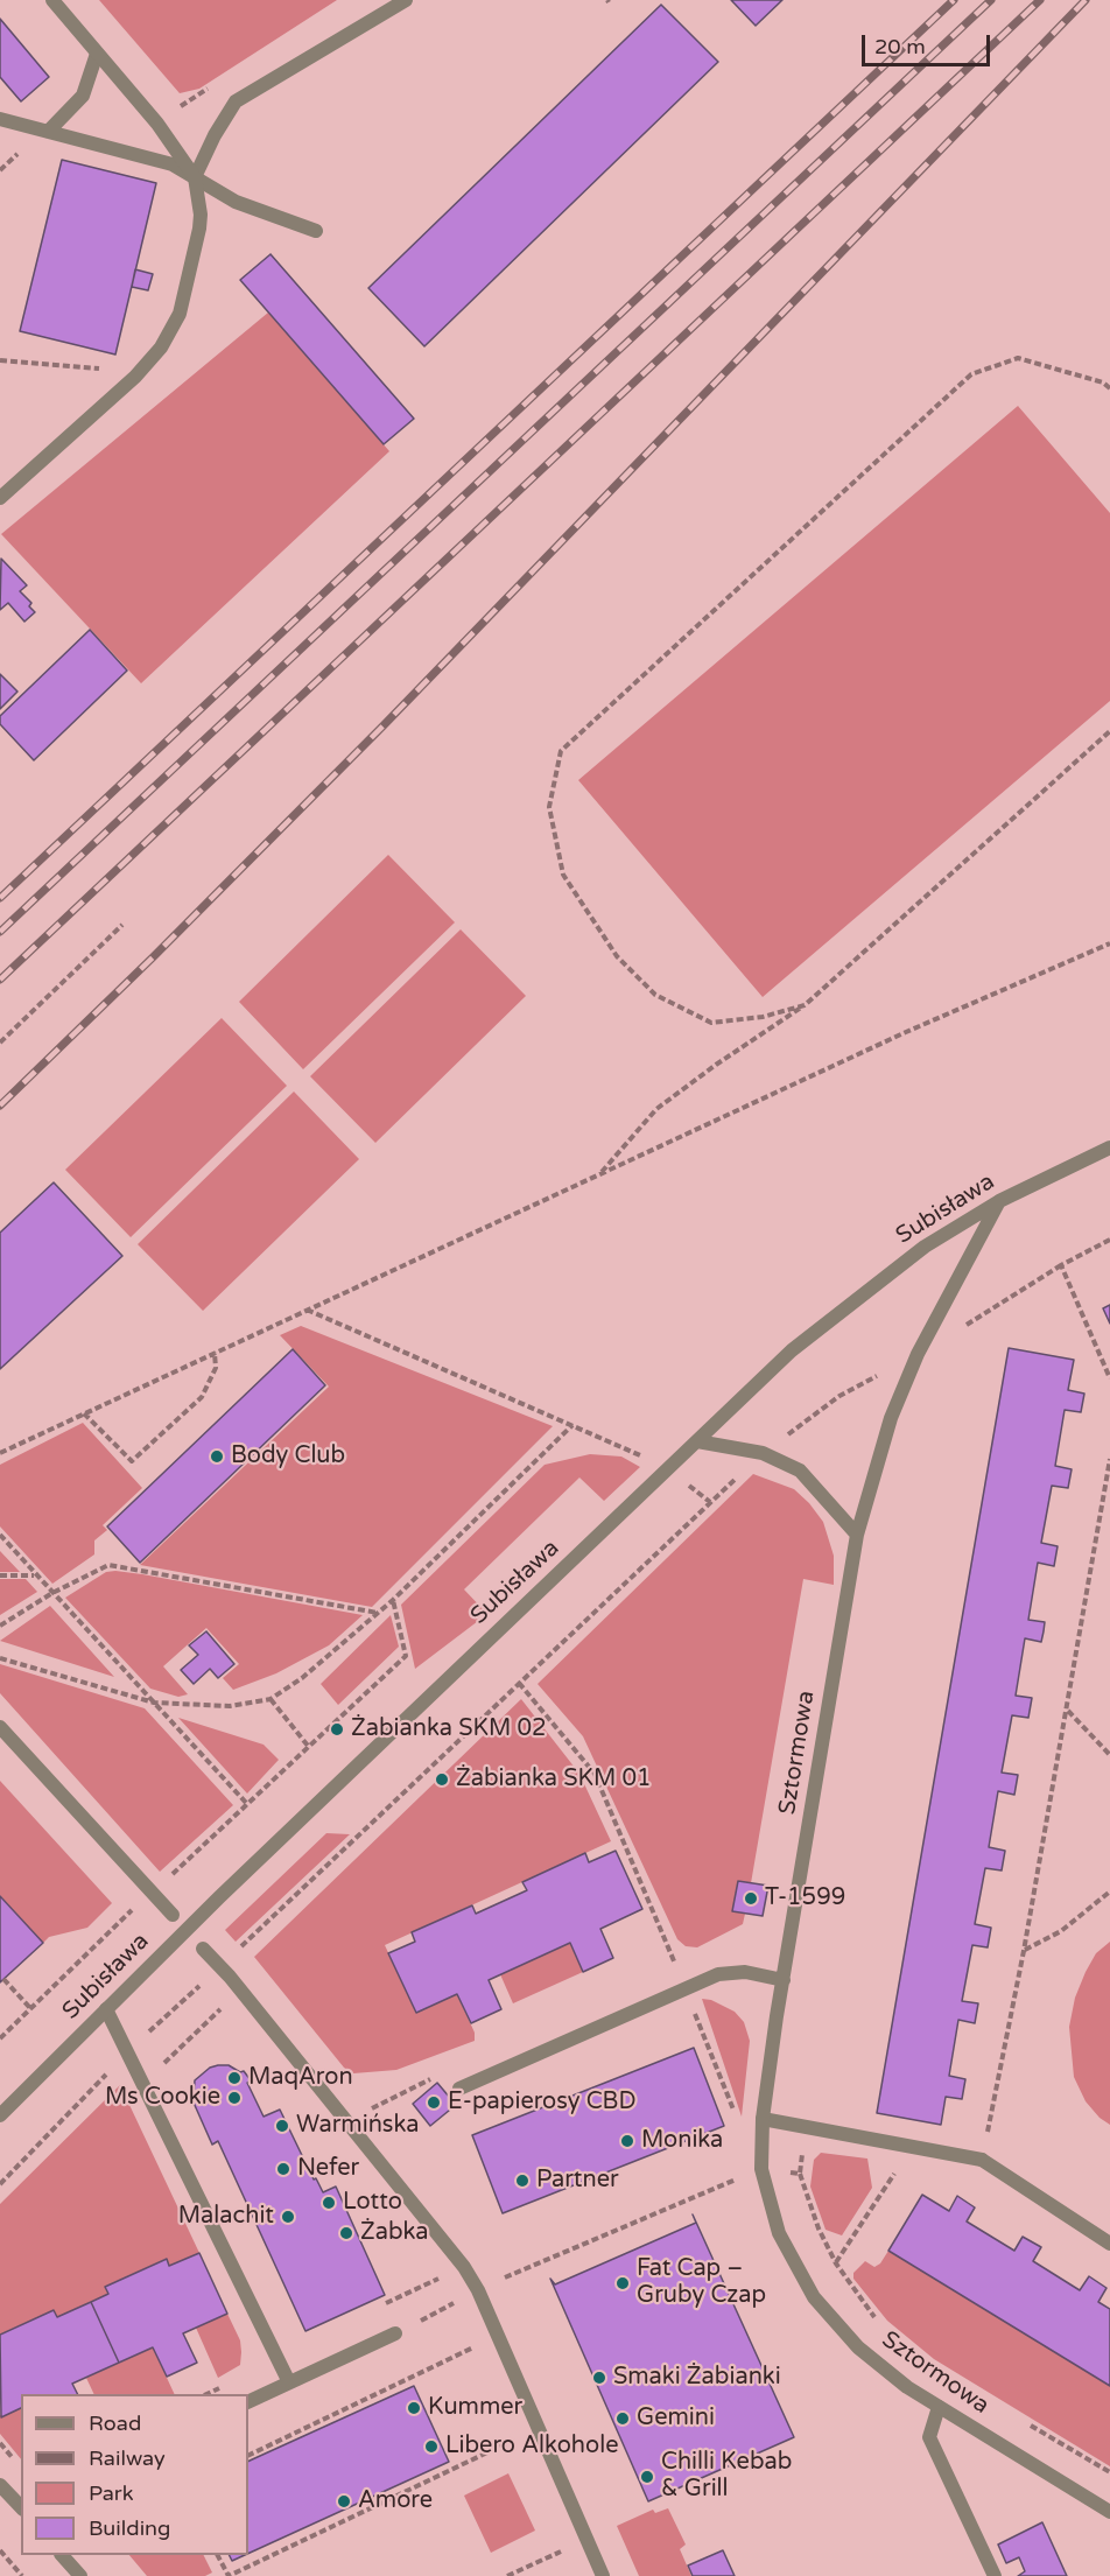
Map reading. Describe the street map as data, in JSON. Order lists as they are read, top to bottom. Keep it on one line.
{"streets":{"street":["Subisława","Sztormowa"]},"crossings":[["Subisława","Sztormowa"]],"places":["Body Club","Żabianka SKM 02","Żabianka SKM 01","T-1599","MaqAron","Ms Cookie","E-papierosy CBD","Warmińska","Monika","Nefer","Partner","Lotto","Malachit","Żabka","Fat Cap – Gruby Czap","Smaki Żabianki","Kummer","Gemini","Libero Alkohole","Chilli Kebab & Grill","Amore"],"legend":["Road","Railway","Park","Building"],"scale_bar":"20 m"}
